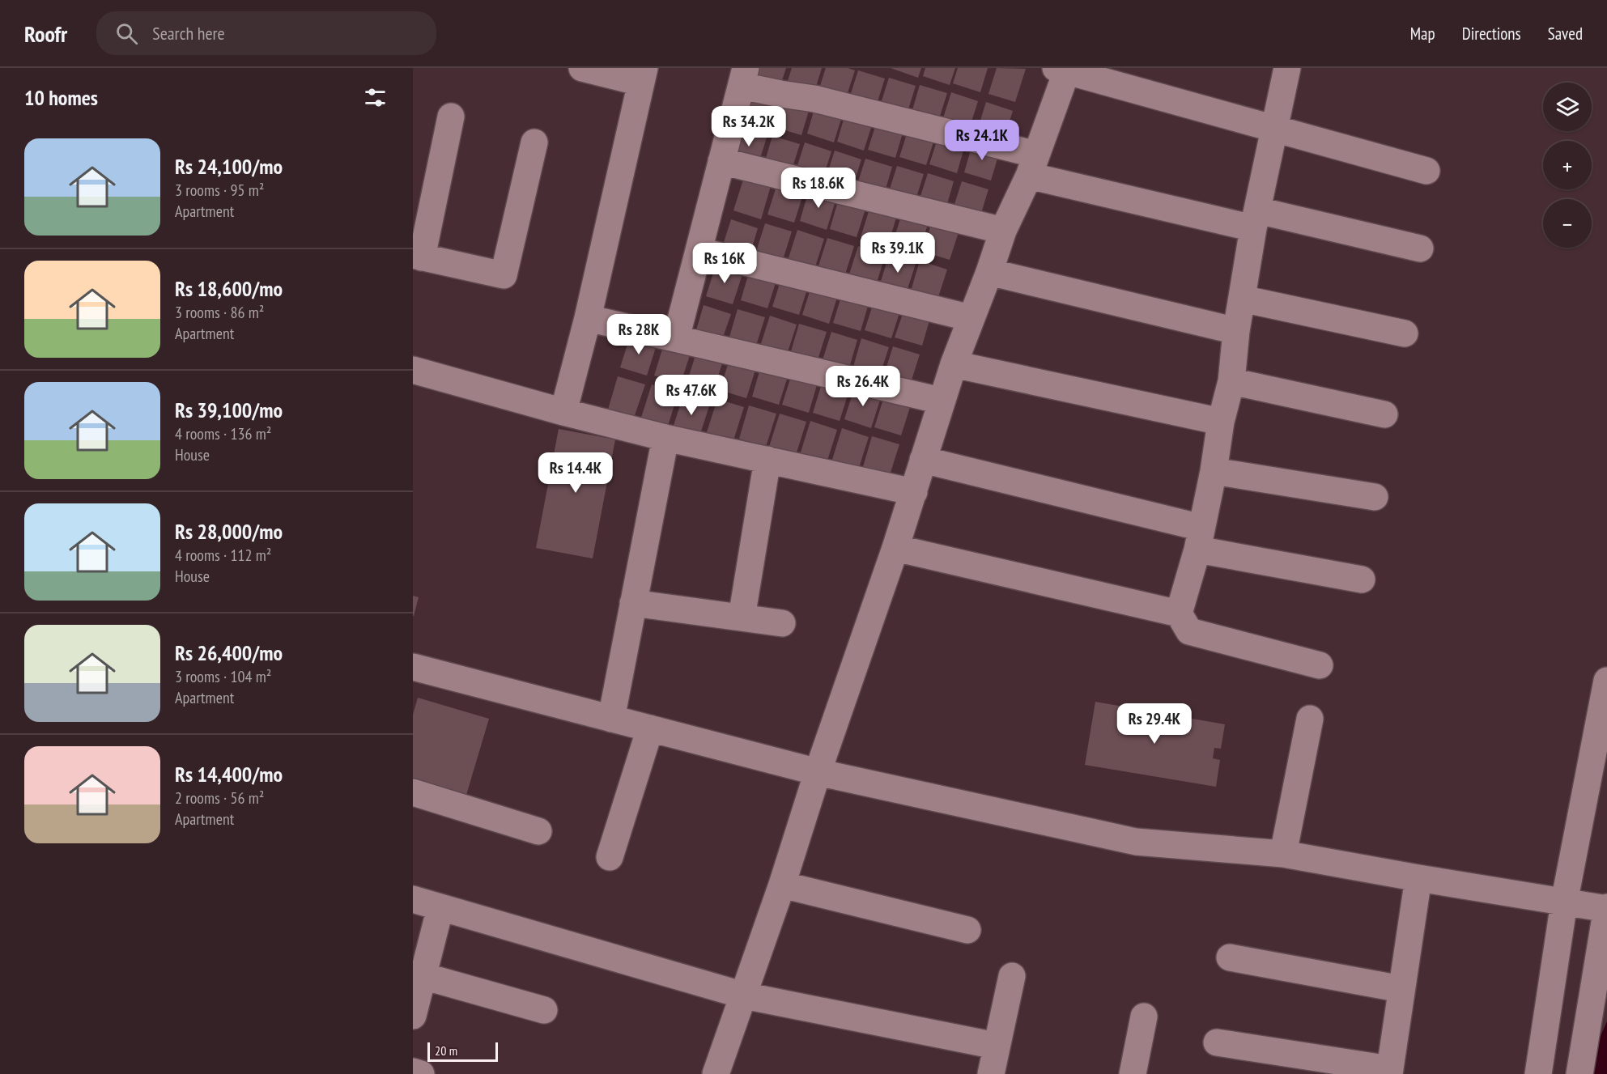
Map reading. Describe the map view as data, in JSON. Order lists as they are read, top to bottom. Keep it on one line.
{"scale_bar":"20 m","page":{"header":"Roofr","search":"Search here","nav":["Map","Directions","Saved"],"heading":"10 homes","map_buttons":["+","−"],"price":["Rs 34.2K","Rs 24.1K","Rs 18.6K","Rs 39.1K","Rs 16K","Rs 28K","Rs 26.4K","Rs 47.6K","Rs 14.4K","Rs 29.4K"],"list":[{"name":"Rs 24,100/mo","note":"3 rooms · 95 m² · Apartment"},{"name":"Rs 18,600/mo","note":"3 rooms · 86 m² · Apartment"},{"name":"Rs 39,100/mo","note":"4 rooms · 136 m² · House"},{"name":"Rs 28,000/mo","note":"4 rooms · 112 m² · House"},{"name":"Rs 26,400/mo","note":"3 rooms · 104 m² · Apartment"},{"name":"Rs 14,400/mo","note":"2 rooms · 56 m² · Apartment"}],"scale":"20 m"}}
